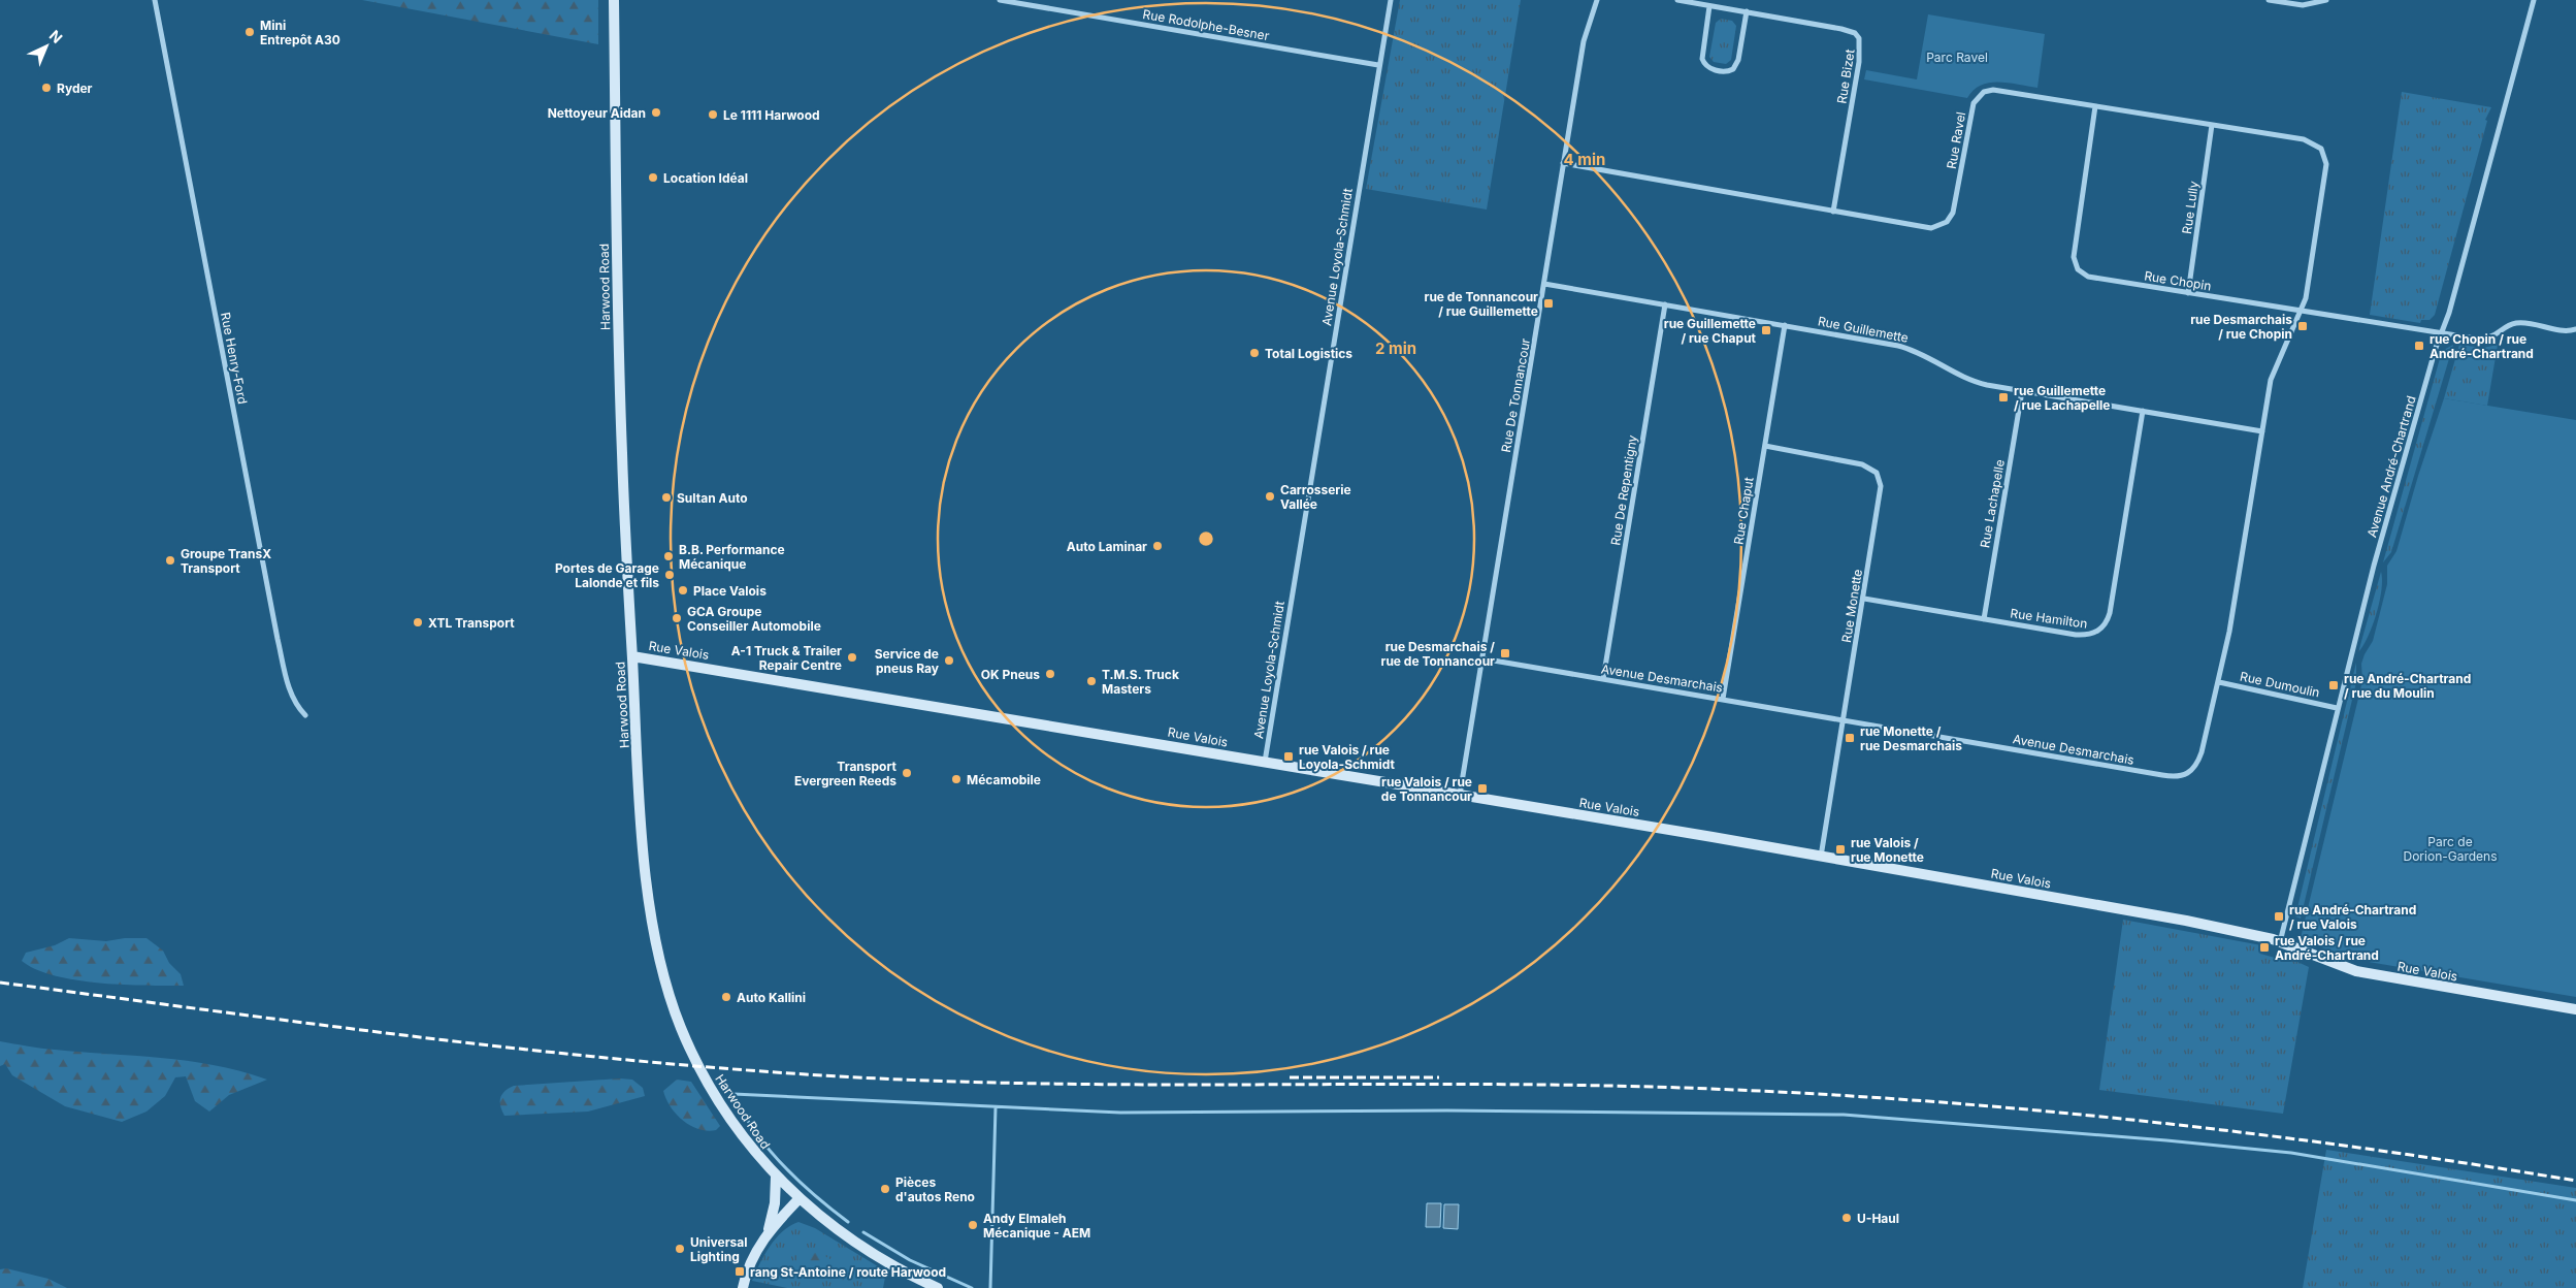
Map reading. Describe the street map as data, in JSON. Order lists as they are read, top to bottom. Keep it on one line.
{"streets":{"street":["Rue Rodolphe-Besner","Rue Bizet","Rue Ravel","Rue Lully","Avenue Loyola-Schmidt","Rue Chopin","Harwood Road","Rue Guillemette","Rue Henry-Ford","Rue De Tonnancour","Avenue André-Chartrand","Rue De Repentigny","Rue Lachapelle","Rue Chaput","Rue Monette","Rue Hamilton","Rue Valois","Avenue Desmarchais","Rue Dumoulin"]},"crossings":[["Rue Rodolphe-Besner","Avenue Loyola-Schmidt"],["Rue Bizet","Rue Ravel"],["Rue Ravel","Rue Lully"],["Rue Ravel","Rue Chopin"],["Rue Ravel","Rue De Tonnancour"],["Rue Ravel","Avenue Desmarchais"],["Rue Lully","Rue Chopin"],["Avenue Loyola-Schmidt","Rue Valois"],["Rue Chopin","Avenue André-Chartrand"],["Rue Chopin","Avenue Desmarchais"],["Harwood Road","Rue Valois"],["Rue Guillemette","Rue De Tonnancour"],["Rue Guillemette","Rue De Repentigny"],["Rue Guillemette","Rue Lachapelle"],["Rue Guillemette","Rue Chaput"],["Rue Guillemette","Rue Hamilton"],["Rue Guillemette","Avenue Desmarchais"],["Rue De Tonnancour","Rue Valois"],["Rue De Tonnancour","Avenue Desmarchais"],["Avenue André-Chartrand","Rue Valois"],["Avenue André-Chartrand","Rue Dumoulin"],["Rue De Repentigny","Avenue Desmarchais"],["Rue Lachapelle","Rue Hamilton"],["Rue Chaput","Rue Monette"],["Rue Chaput","Avenue Desmarchais"],["Rue Monette","Rue Hamilton"],["Rue Monette","Rue Valois"],["Rue Monette","Avenue Desmarchais"],["Avenue Desmarchais","Rue Dumoulin"]],"parks":["Parc Ravel","Parc de Dorion-Gardens"],"places":{"other":["Mini Entrepôt A30","Ryder","Nettoyeur Aidan","Le 1111 Harwood","Location Idéal","Total Logistics","Carrosserie Vallée","Sultan Auto","Auto Laminar","B.B. Performance Mécanique","Groupe TransX Transport","Portes de Garage Lalonde et fils","Place Valois","GCA Groupe Conseiller Automobile","XTL Transport","A-1 Truck & Trailer Repair Centre","Service de pneus Ray","OK Pneus","T.M.S. Truck Masters","Transport Evergreen Reeds","Mécamobile","Auto Kallini","Pièces d'autos Reno","U-Haul","Andy Elmaleh Mécanique - AEM","Universal Lighting"],"transit":["rue de Tonnancour / rue Guillemette","rue Desmarchais / rue Chopin","rue Guillemette / rue Chaput","rue Chopin / rue André-Chartrand","rue Guillemette / rue Lachapelle","rue Desmarchais / rue de Tonnancour","rue André-Chartrand / rue du Moulin","rue Monette / rue Desmarchais","rue Valois / rue Loyola-Schmidt","rue Valois / rue de Tonnancour","rue Valois / rue Monette","rue André-Chartrand / rue Valois","rue Valois / rue André-Chartrand","rang St-Antoine / route Harwood"]},"north":"top right","rings":["4 min","2 min"]}
